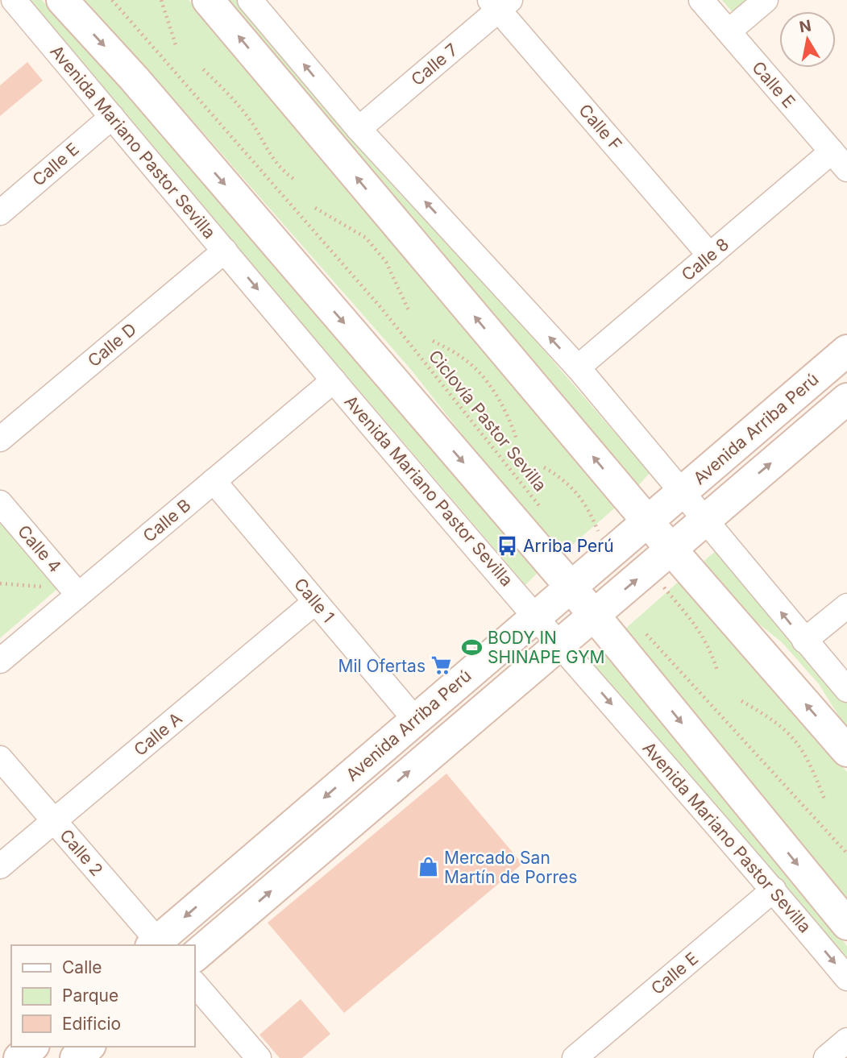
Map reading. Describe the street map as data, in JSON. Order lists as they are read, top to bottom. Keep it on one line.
{"streets":{"main road":["Avenida Mariano Pastor Sevilla","Avenida Arriba Perú"],"street":["Calle 7","Calle E","Calle F","Calle 8","Calle D","Calle B","Calle 4","Calle 1","Calle A","Calle 2"],"path":["Ciclovía Pastor Sevilla"]},"crossings":[["Calle 7","Calle F"],["Calle E","Avenida Mariano Pastor Sevilla"],["Calle E","Calle 8"],["Calle F","Calle 8"],["Avenida Mariano Pastor Sevilla","Calle D"],["Avenida Mariano Pastor Sevilla","Avenida Arriba Perú"],["Avenida Mariano Pastor Sevilla","Calle B"],["Avenida Arriba Perú","Calle 1"],["Avenida Arriba Perú","Calle 2"],["Calle B","Calle 4"],["Calle B","Calle 1"],["Calle 1","Calle A"],["Calle A","Calle 2"]],"places":{"bus stop":["Arriba Perú"],"sports":["BODY IN SHINAPE GYM"],"supermarket":["Mil Ofertas"],"shop":["Mercado San Martín de Porres"]},"legend":["Calle","Parque","Edificio"],"north":"top"}
